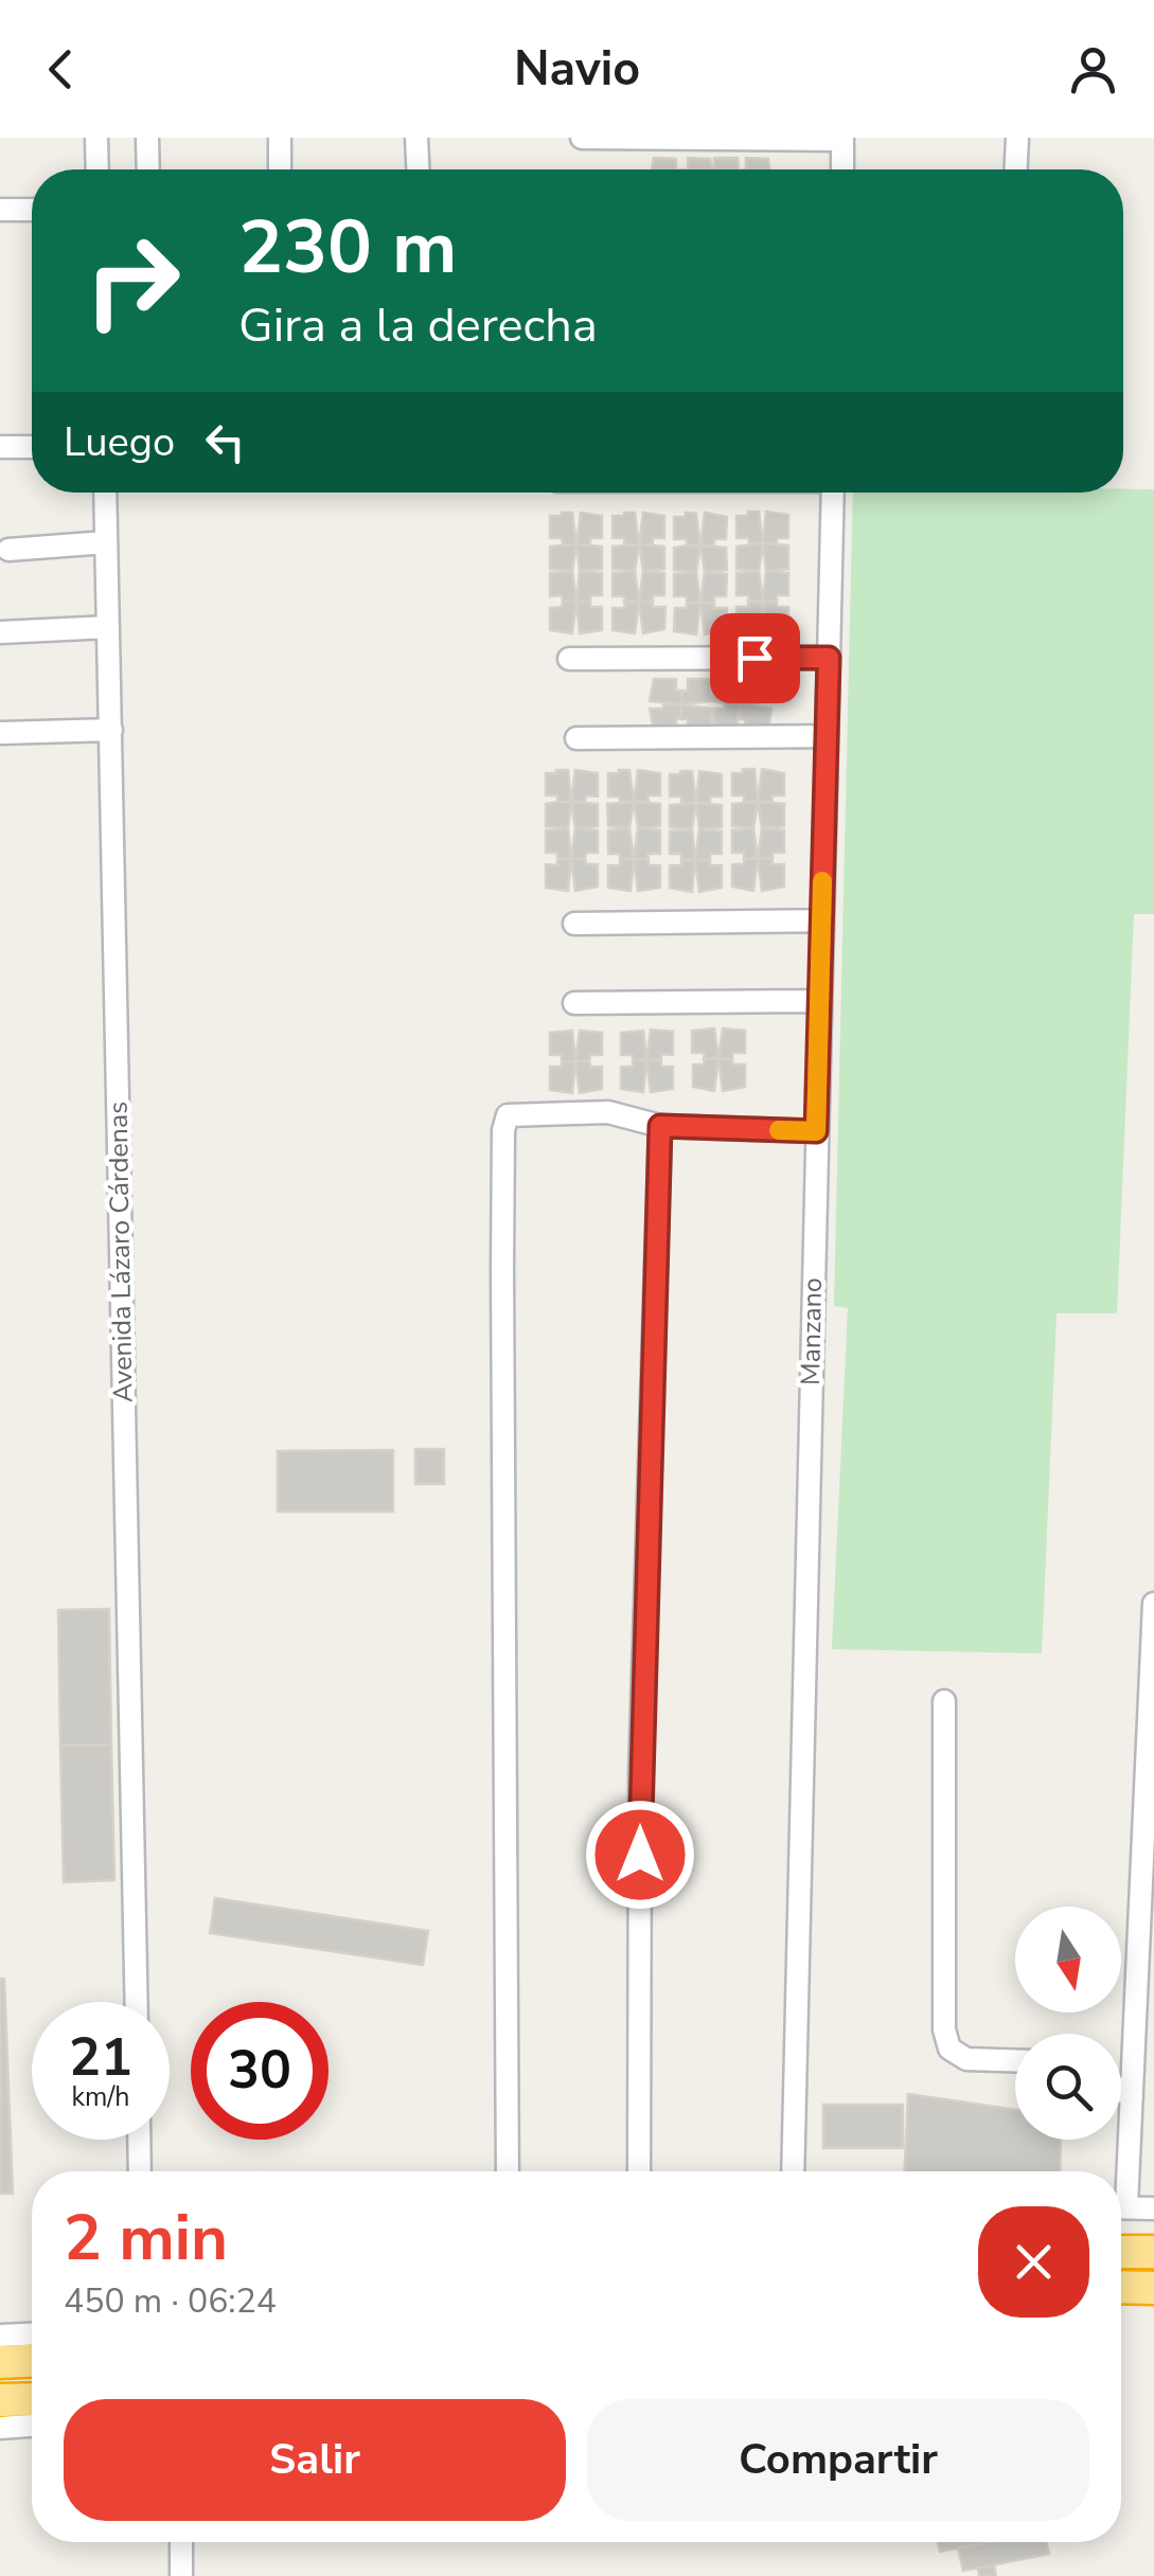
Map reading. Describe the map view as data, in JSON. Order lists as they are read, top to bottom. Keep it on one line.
{"streets":{"street":["Avenida Lázaro Cárdenas","Manzano"]},"north":"bottom","page":{"header":"Navio","turn":["230 m","Gira a la derecha"],"then":"Luego","speed":"21 km/h","limit":"30","heading":["2 min","450 m · 06:24"],"buttons":["Salir","Compartir"]}}
